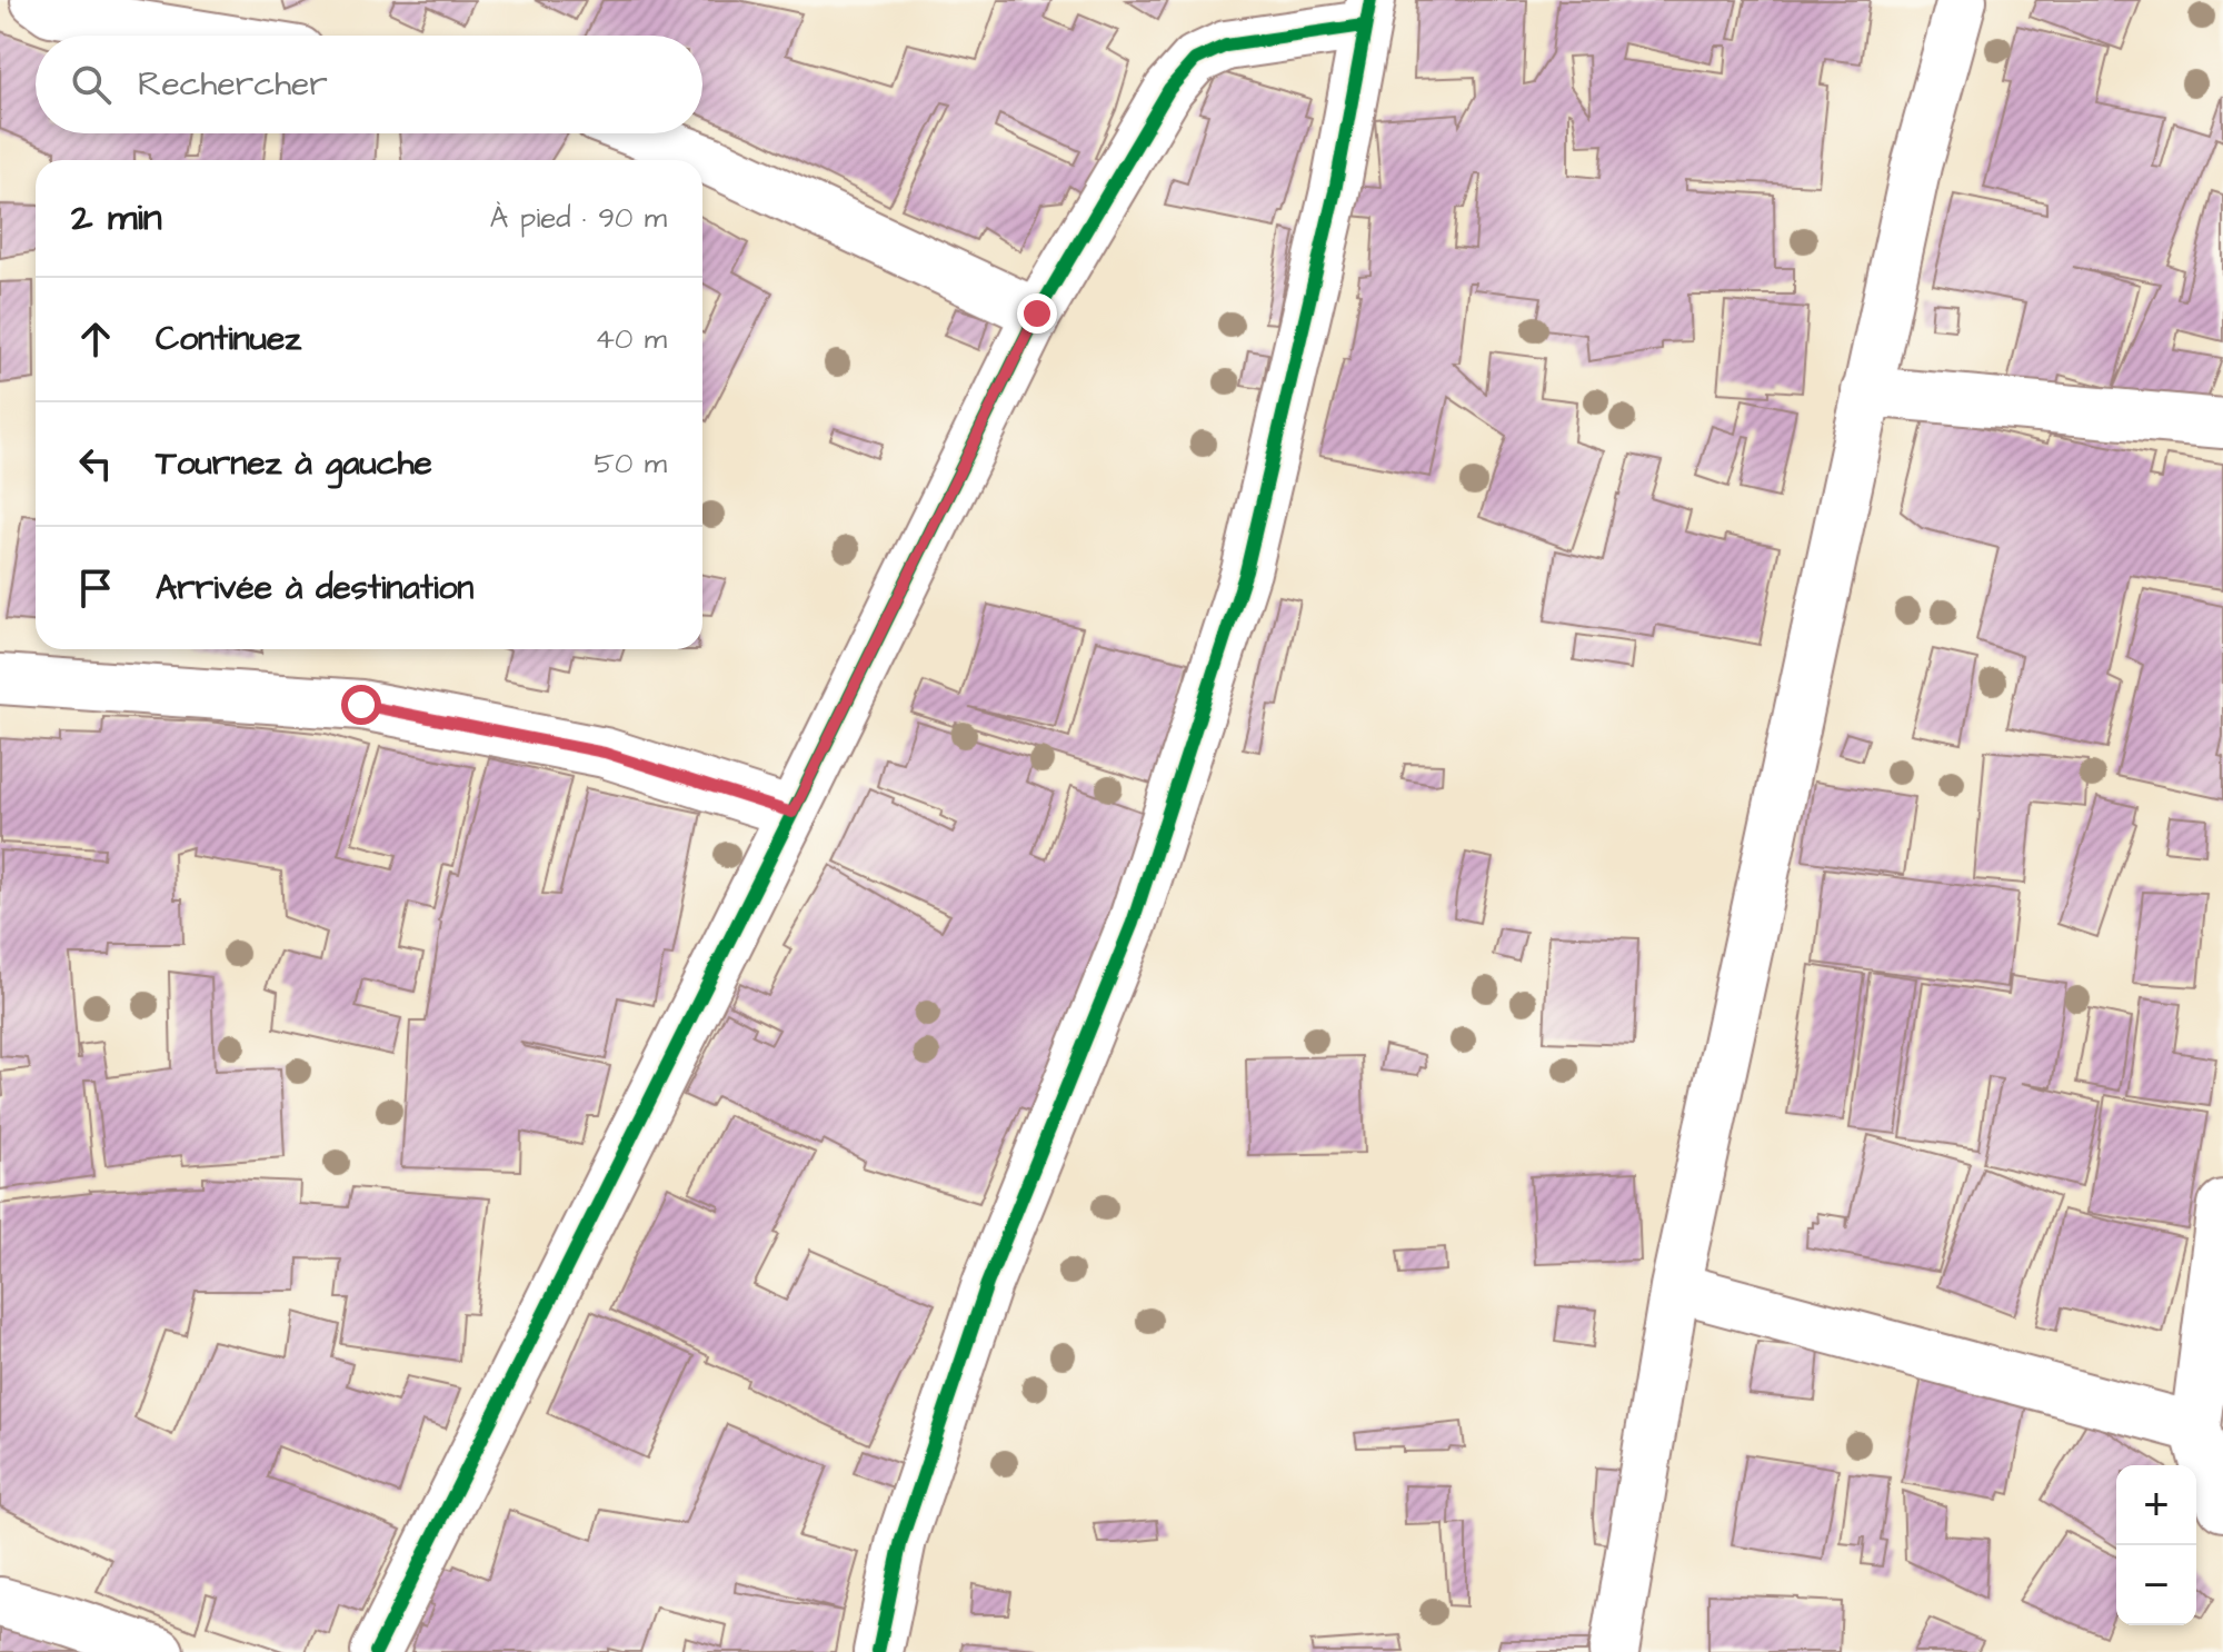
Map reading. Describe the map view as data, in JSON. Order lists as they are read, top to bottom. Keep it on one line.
{"page":{"search":"Rechercher","heading":["2 min","À pied · 90 m"],"list":[["Continuez","40 m"],["Tournez à gauche","50 m"],"Arrivée à destination"],"map_buttons":["+","−"]}}
